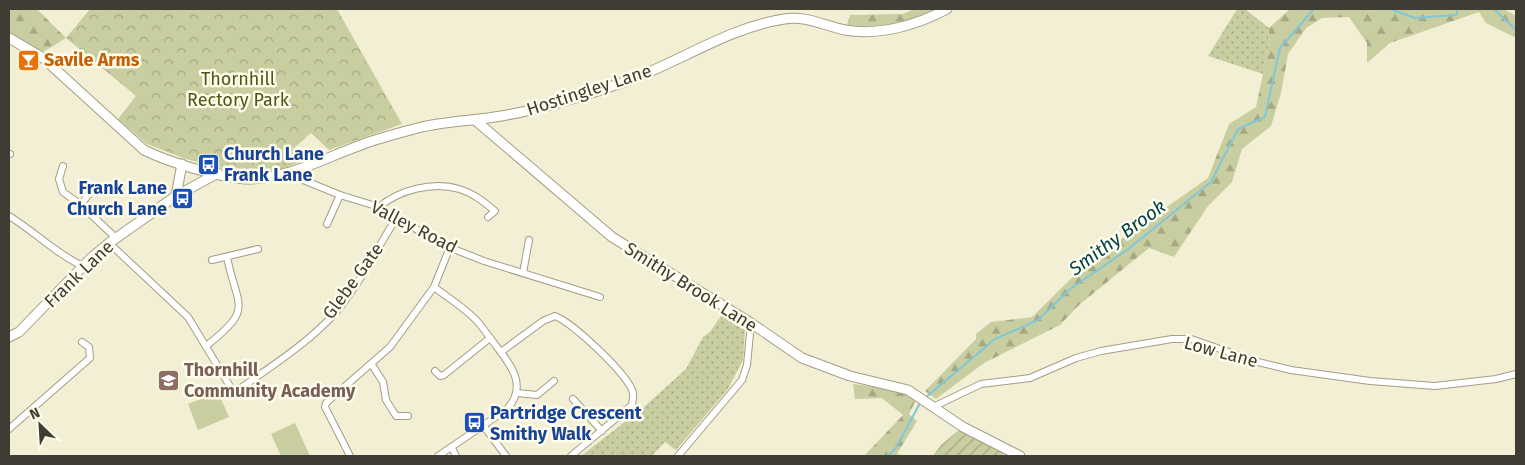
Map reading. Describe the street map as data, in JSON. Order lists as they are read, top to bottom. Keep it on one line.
{"streets":{"main road":["Hostingley Lane","Frank Lane","Smithy Brook Lane"],"street":["Valley Road","Glebe Gate","Low Lane"]},"crossings":[["Hostingley Lane","Valley Road"],["Hostingley Lane","Frank Lane"],["Hostingley Lane","Smithy Brook Lane"],["Valley Road","Glebe Gate"],["Smithy Brook Lane","Low Lane"]],"water":["Smithy Brook"],"parks":["Thornhill Rectory Park"],"places":{"bar":["Savile Arms"],"bus stop":["Church Lane Frank Lane","Frank Lane Church Lane","Partridge Crescent Smithy Walk"],"school or university":["Thornhill Community Academy"]},"north":"top left"}
